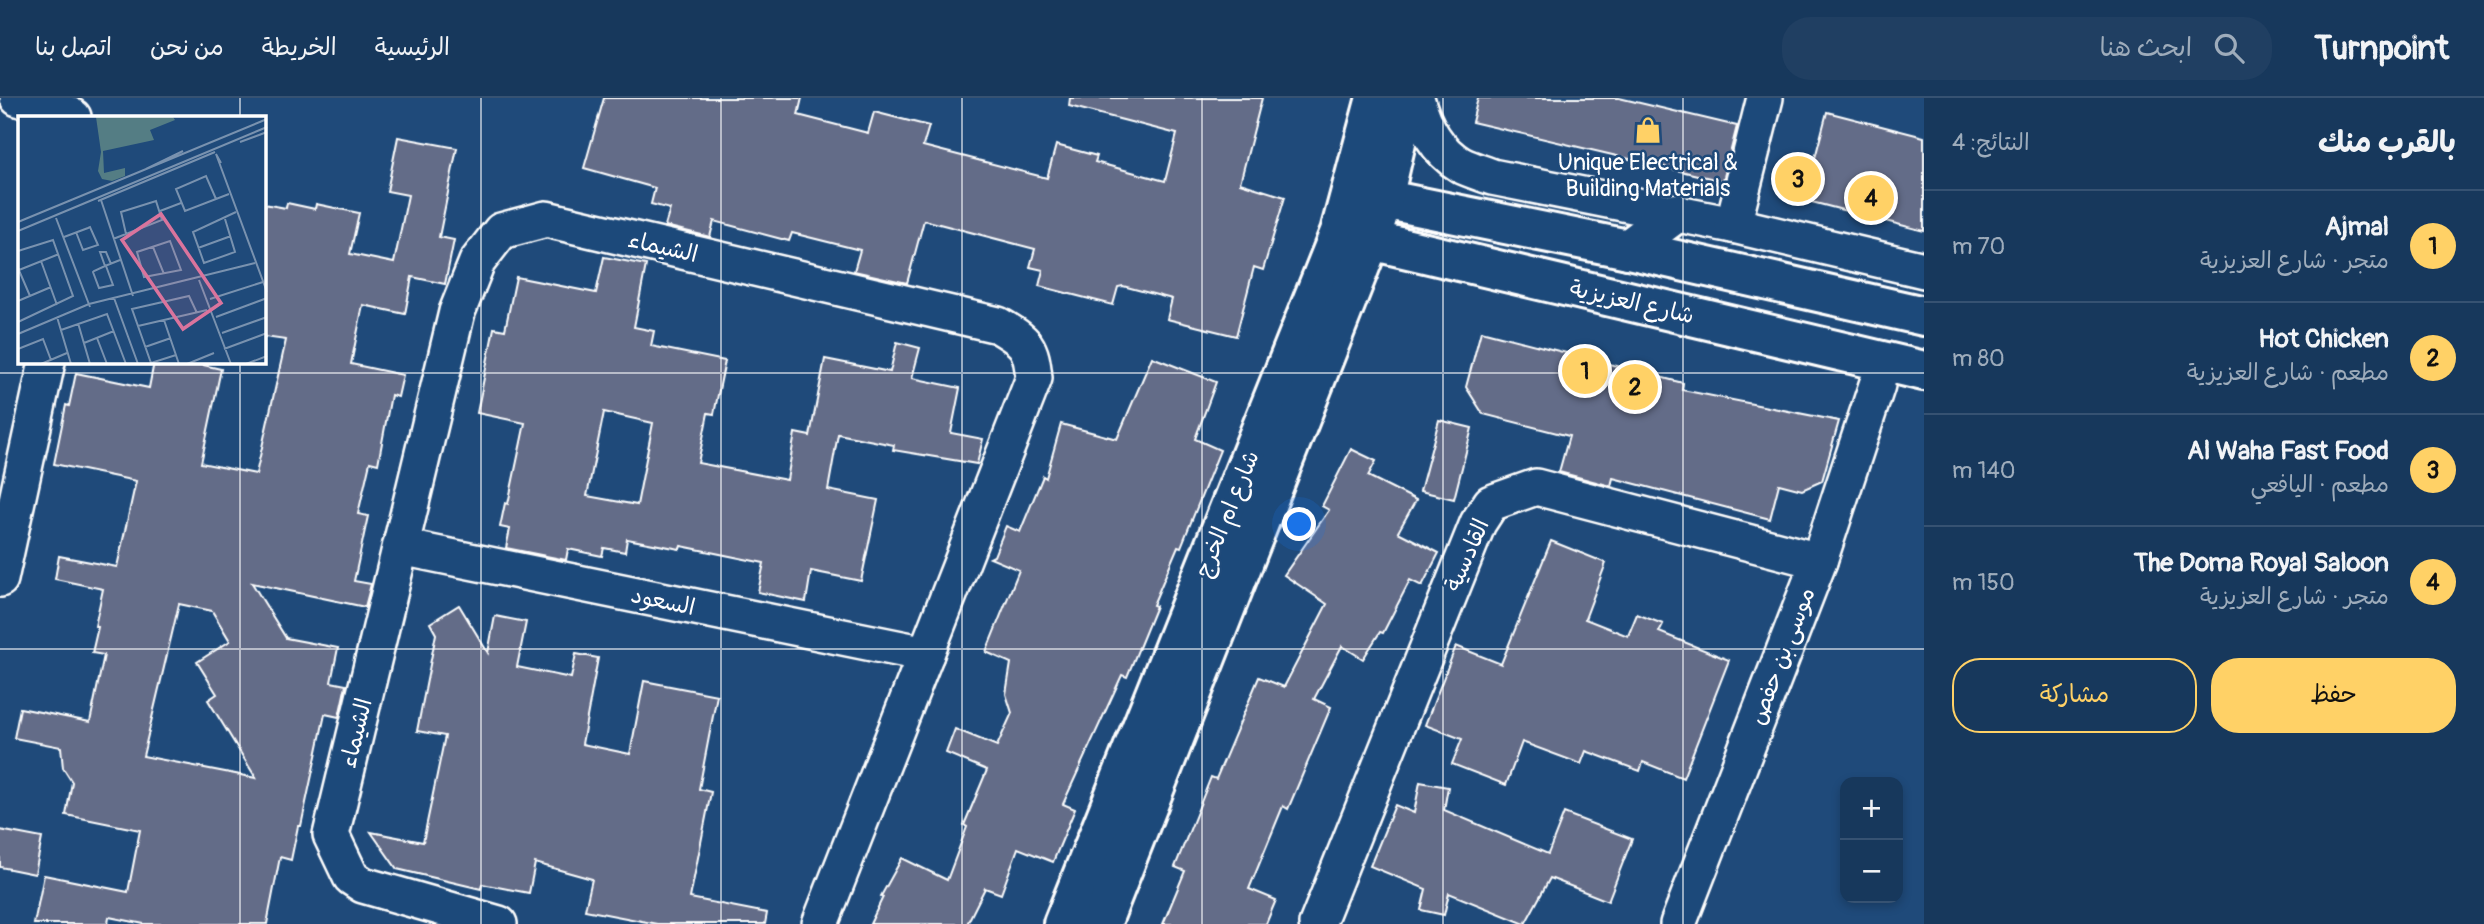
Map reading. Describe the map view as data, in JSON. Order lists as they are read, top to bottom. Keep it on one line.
{"streets":{"street":["الشيماء","شارع العزيزية","شارع ام الخرج","القادسية","السعود","موسى بن حفص"]},"crossings":[["الشيماء","السعود"],["شارع العزيزية","شارع ام الخرج"],["القادسية","موسى بن حفص"]],"places":{"shop":["Unique Electrical & Building Materials"]},"page":{"header":"Turnpoint","search":"ابحث هنا","nav":["الرئيسية","الخريطة","من نحن","اتصل بنا"],"heading":["بالقرب منك","النتائج: 4"],"pins":["3","4","1","2"],"list":[{"mark":"1","name":"Ajmal","note":"متجر · شارع العزيزية","value":"70 m"},{"mark":"2","name":"Hot Chicken","note":"مطعم · شارع العزيزية","value":"80 m"},{"mark":"3","name":"Al Waha Fast Food","note":"مطعم · اليافعي","value":"140 m"},{"mark":"4","name":"The Doma Royal Saloon","note":"متجر · شارع العزيزية","value":"150 m"}],"buttons":["حفظ","مشاركة"],"map_buttons":["+","−"]}}
